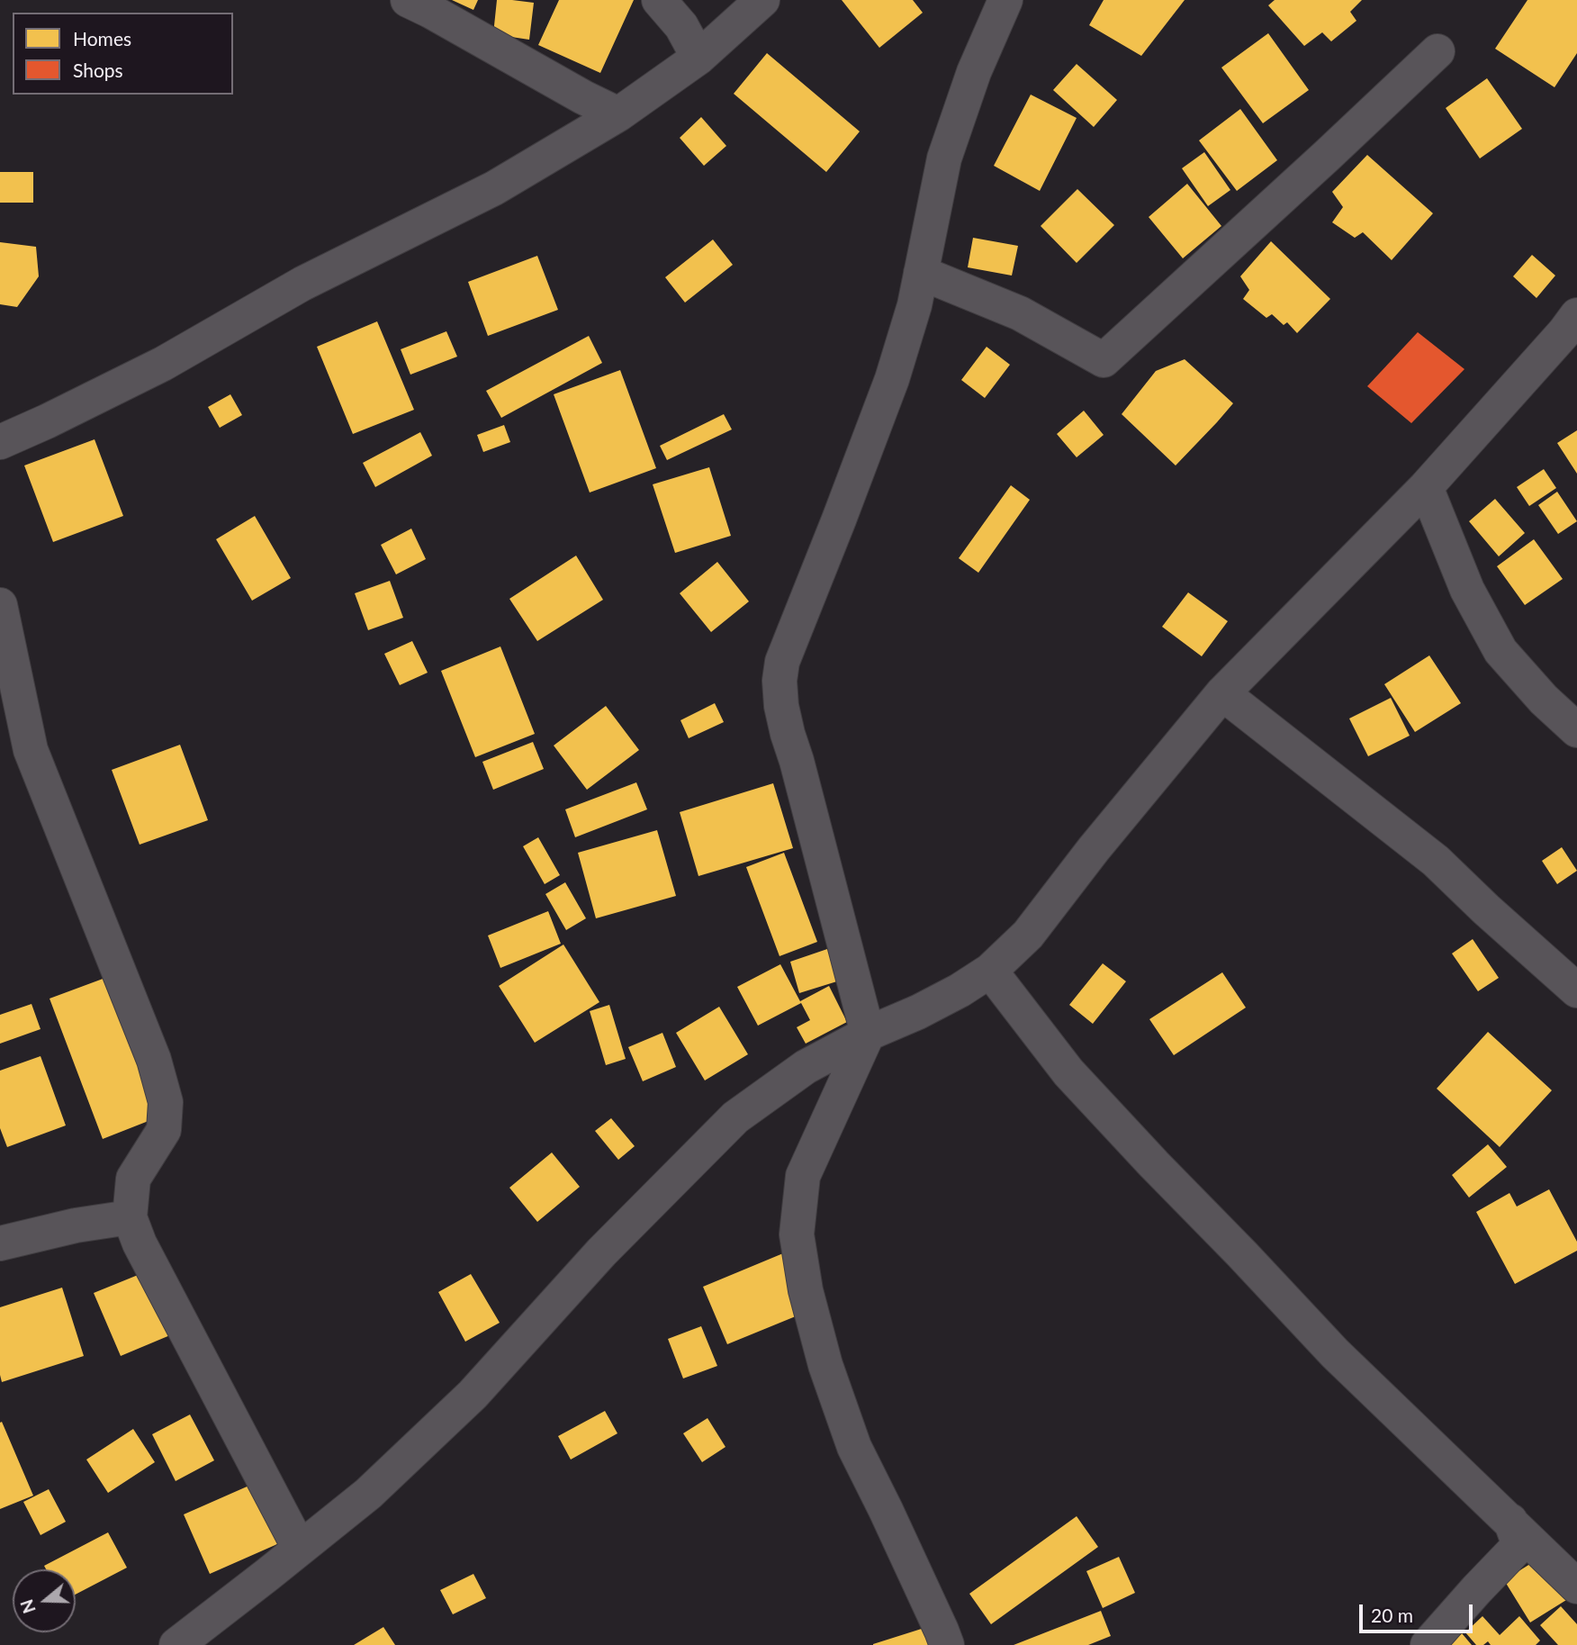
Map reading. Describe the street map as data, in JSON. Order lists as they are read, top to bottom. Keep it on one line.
{"legend":["Homes","Shops"],"scale_bar":"20 m","north":"left"}
